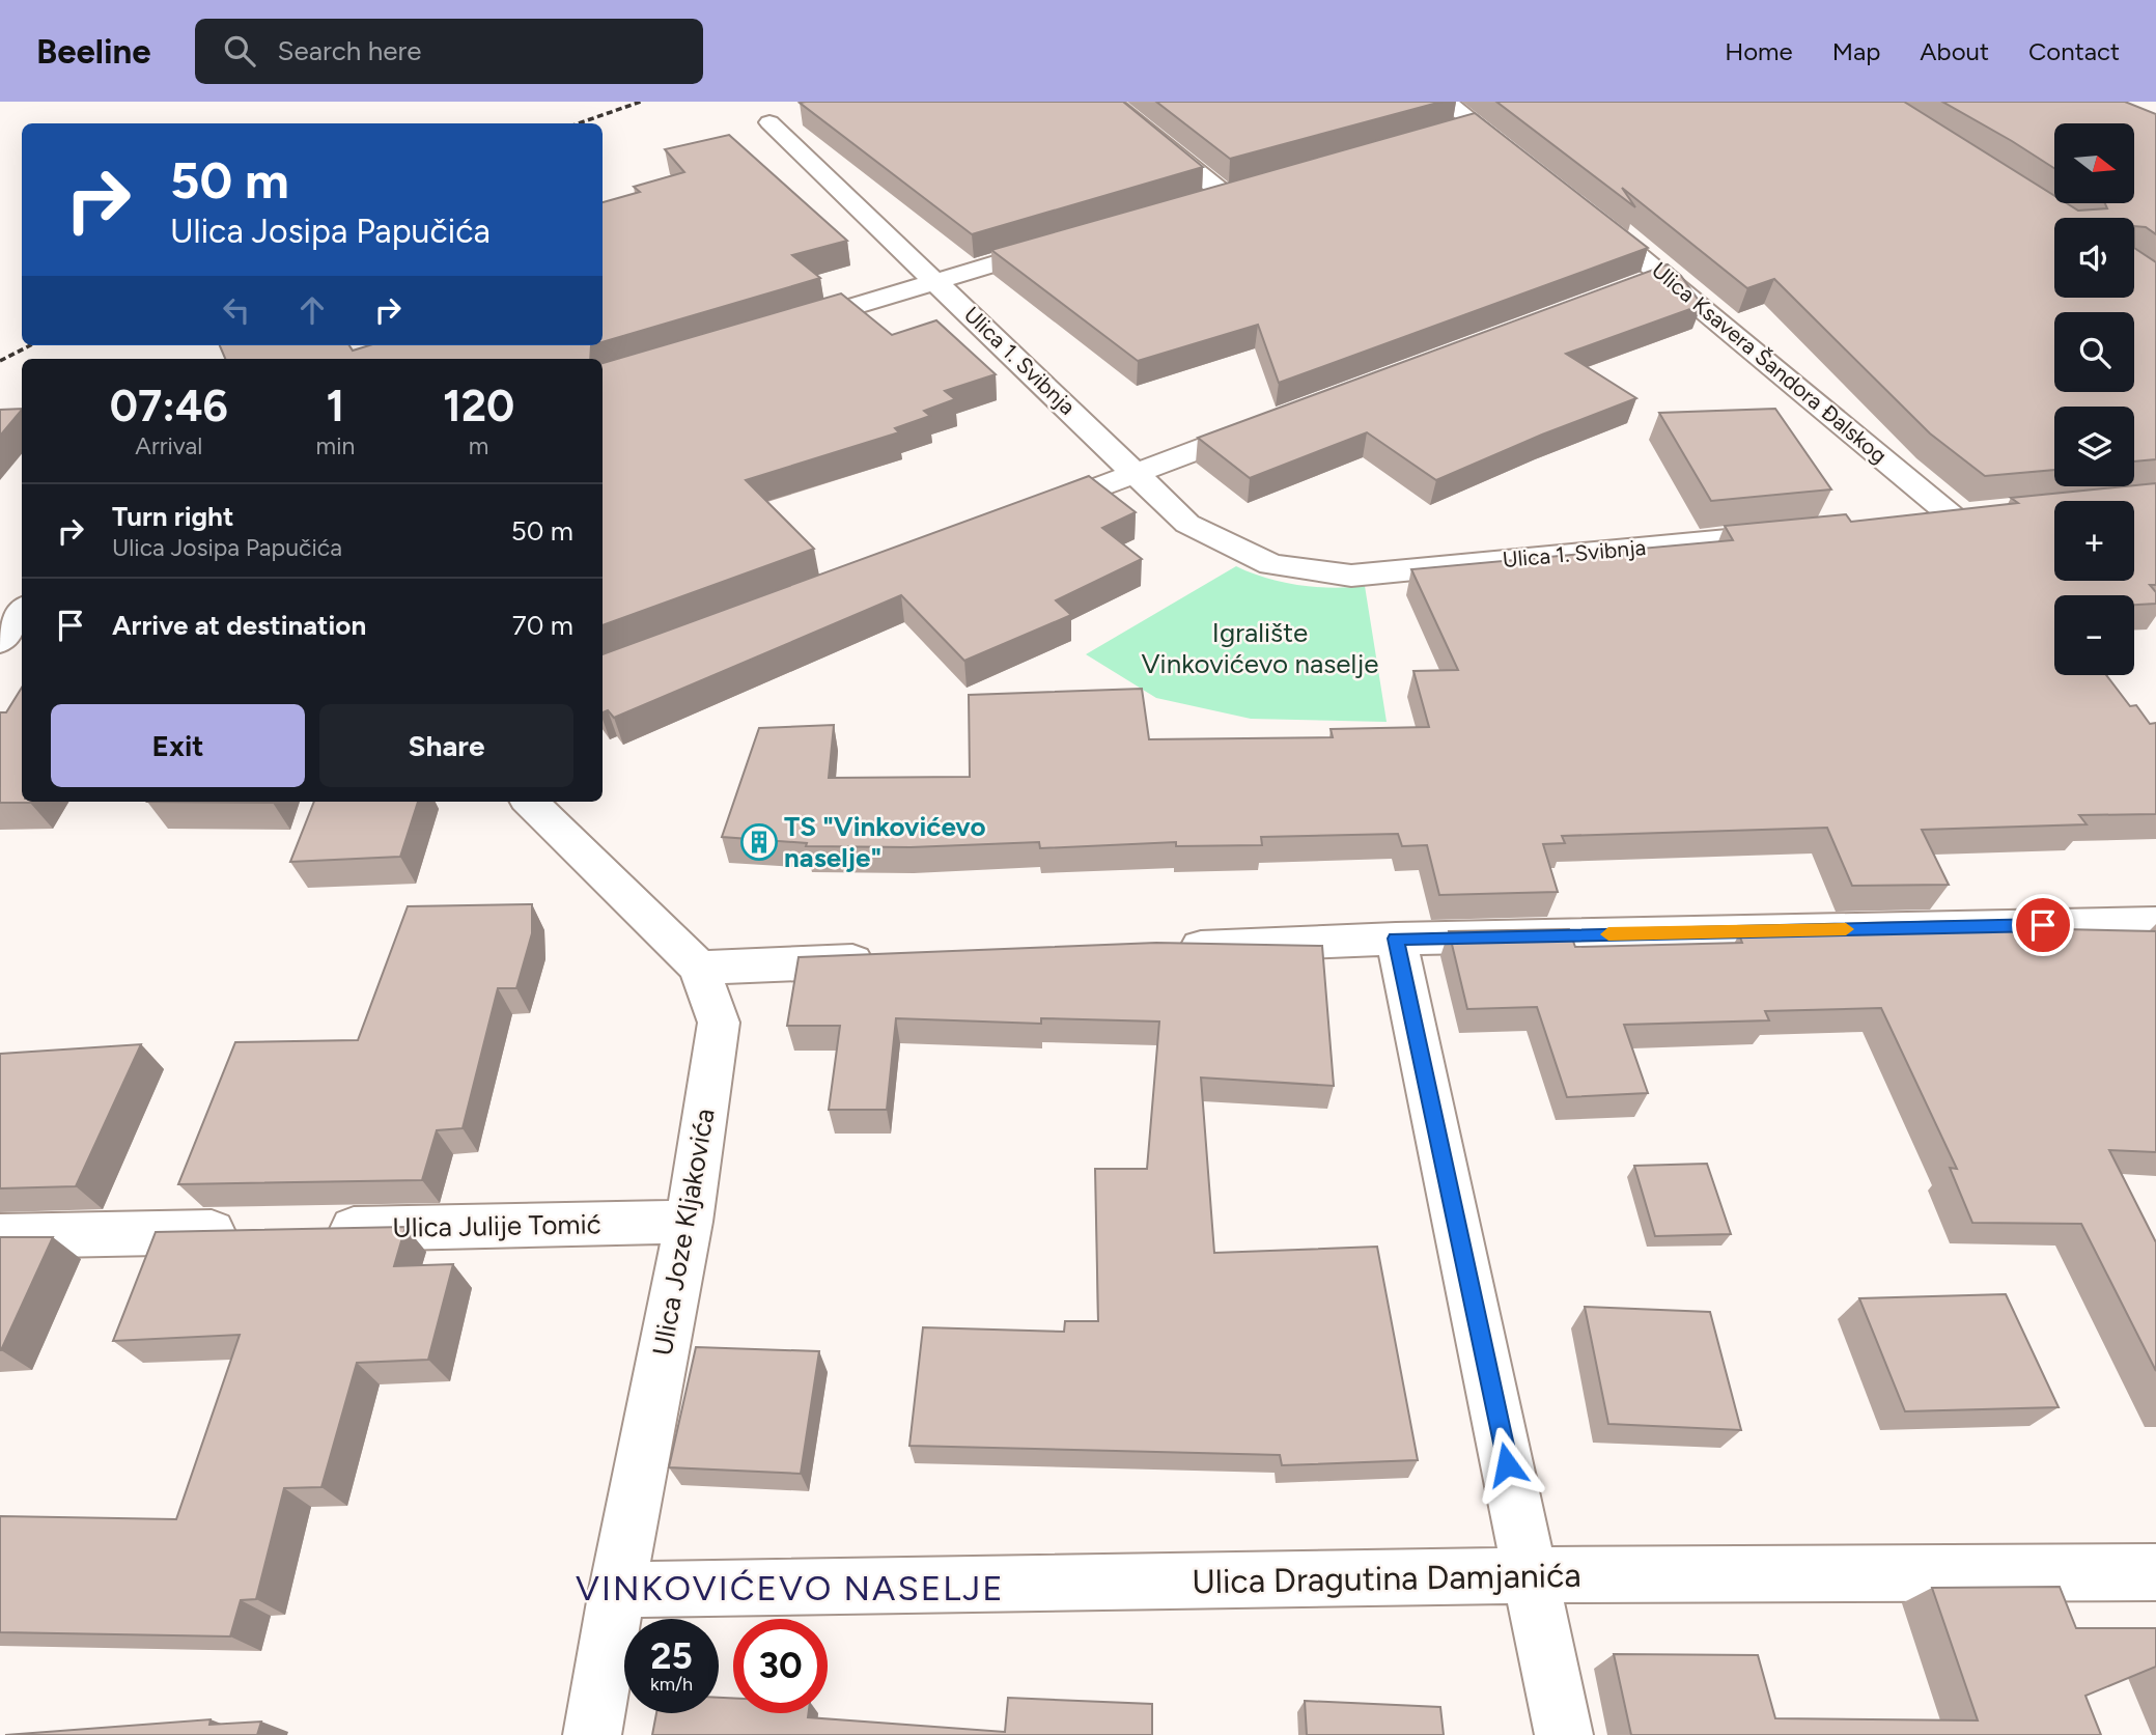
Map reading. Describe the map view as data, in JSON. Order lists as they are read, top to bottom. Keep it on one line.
{"streets":{"street":["Ulica 1. Svibnja","Ulica Ksavera Šandora Đalskog","Ulica Julije Tomić","Ulica Joze Kljakovića","Ulica Dragutina Damjanića"]},"crossings":[["Ulica Julije Tomić","Ulica Joze Kljakovića"],["Ulica Joze Kljakovića","Ulica Dragutina Damjanića"]],"districts":["VINKOVIĆEVO NASELJE"],"parks":["Igralište Vinkovićevo naselje"],"places":{"building":["TS \"Vinkovićevo naselje\""]},"north":"right","page":{"header":"Beeline","search":"Search here","nav":["Home","Map","About","Contact"],"map_buttons":["+","−"],"turn":["50 m","Ulica Josipa Papučića"],"eta":["07:46","Arrival","1","min","120","m"],"list":[{"name":"Turn right","note":"Ulica Josipa Papučića","value":"50 m"},{"name":"Arrive at destination","value":"70 m"}],"buttons":["Exit","Share"],"speed":"25 km/h","limit":"30"}}
